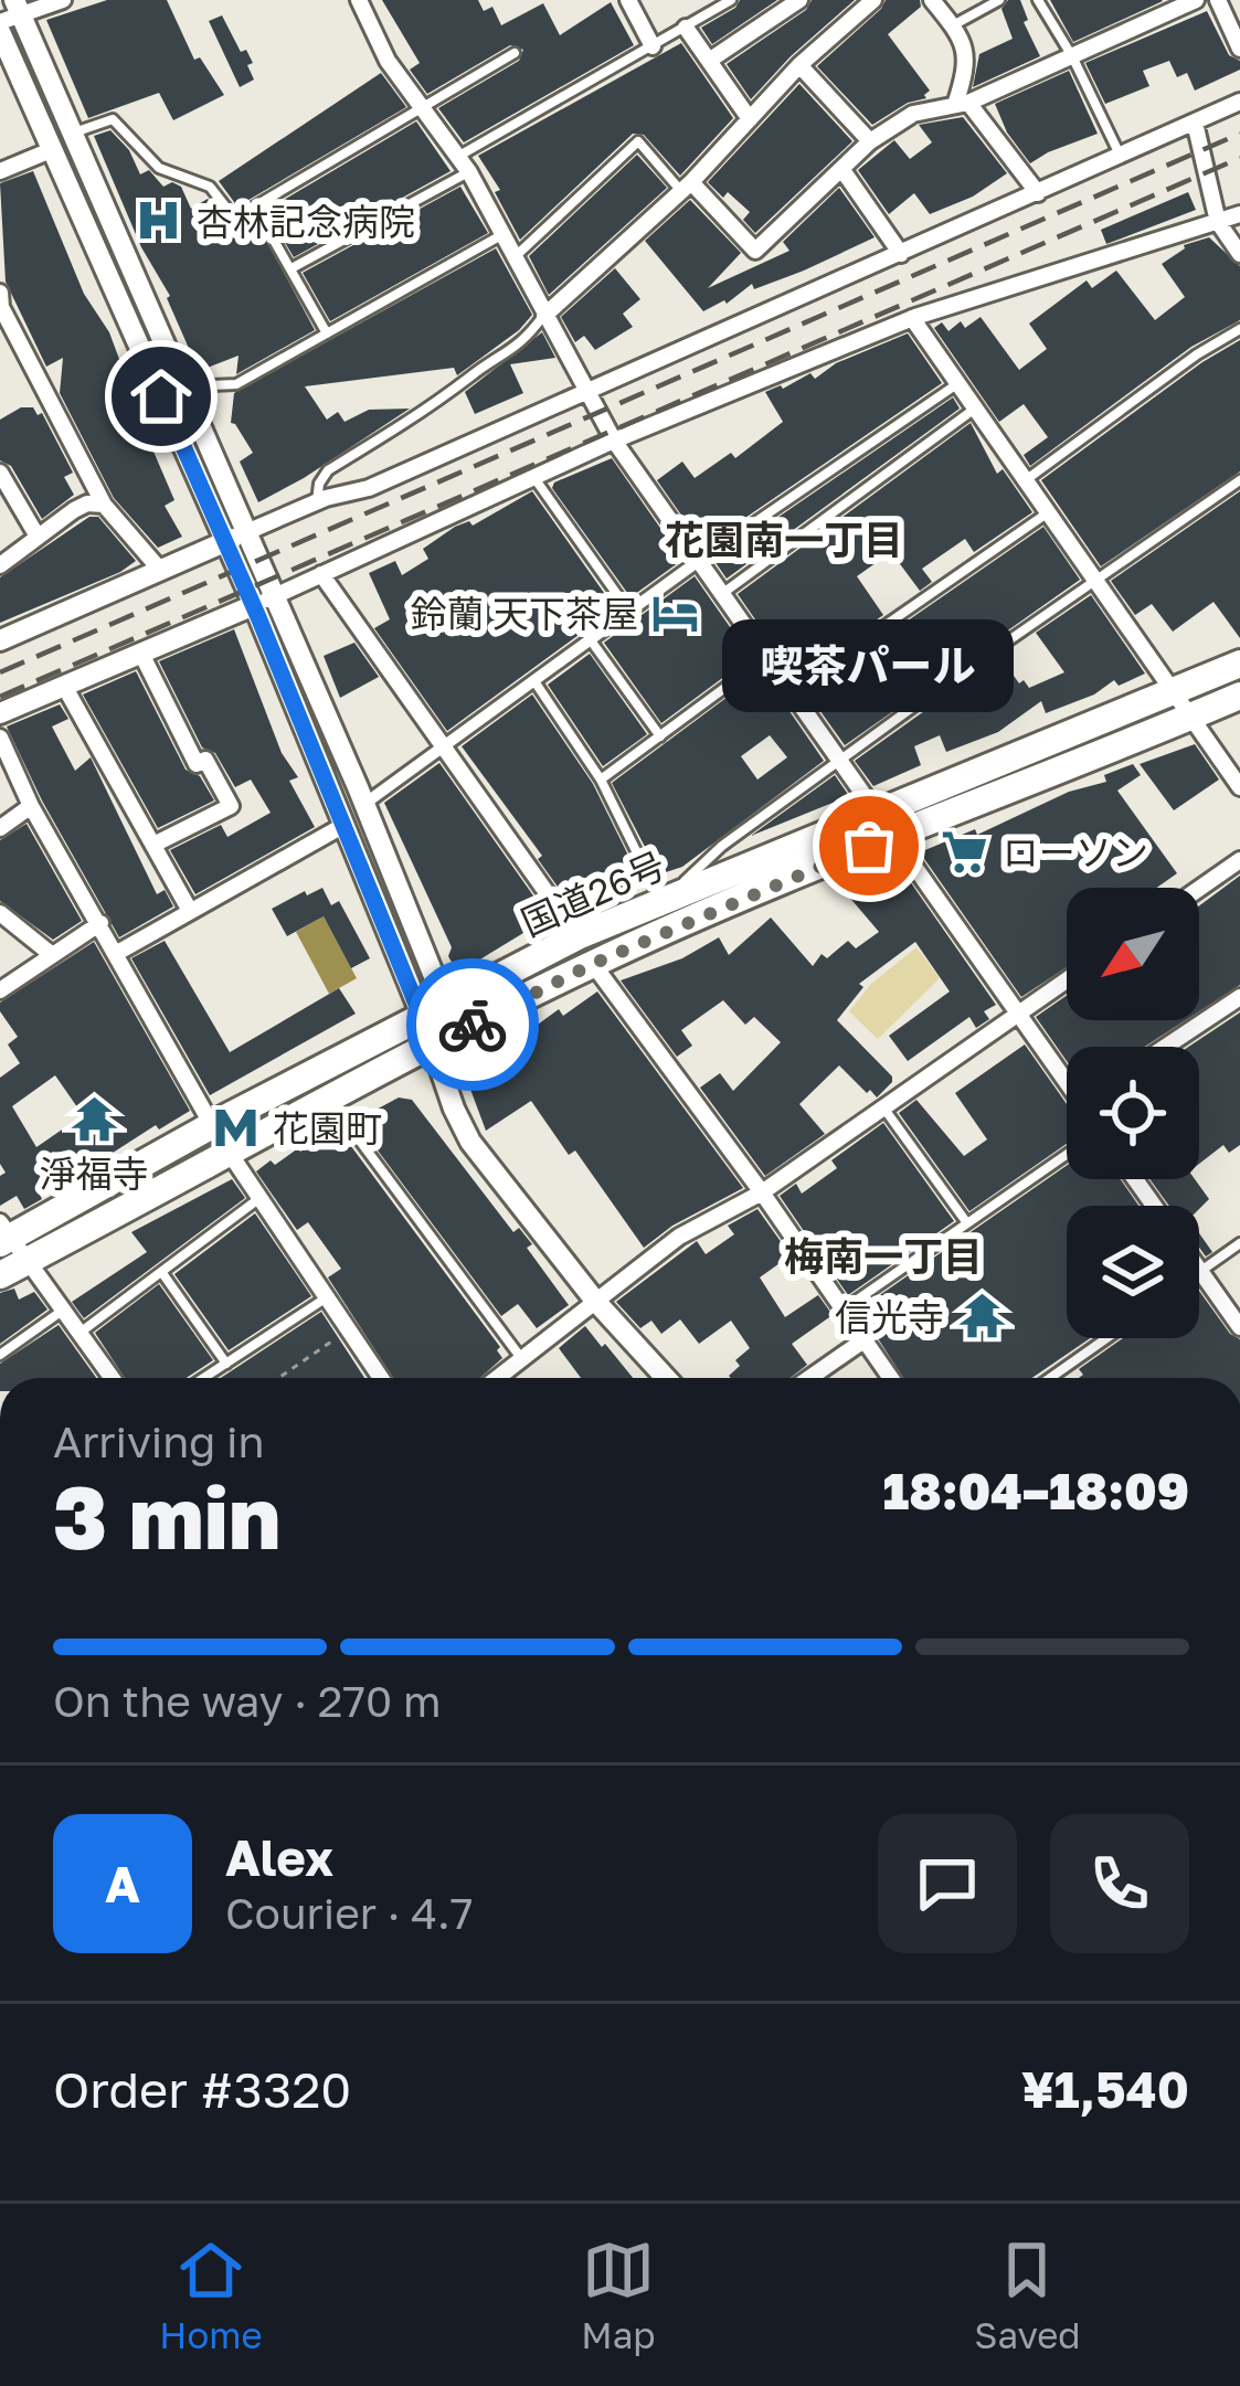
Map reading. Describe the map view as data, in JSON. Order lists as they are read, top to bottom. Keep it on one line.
{"streets":{"highway":["国道26号"]},"districts":["花園南一丁目","梅南一丁目"],"places":{"hospital":["杏林記念病院"],"hotel":["鈴蘭 天下茶屋"],"other":["喫茶パール"],"supermarket":["ローソン"],"temple":["淨福寺","信光寺"],"metro station":["花園町"]},"north":"bottom left","page":{"bubble":"喫茶パール","heading":["3 min","Arriving in","18:04–18:09"],"panel":["Alex","Courier · 4.7","Order #3320","¥1,540"],"bar":"On the way · 270 m","round":"A","tabs":["Home","Map","Saved"]}}
